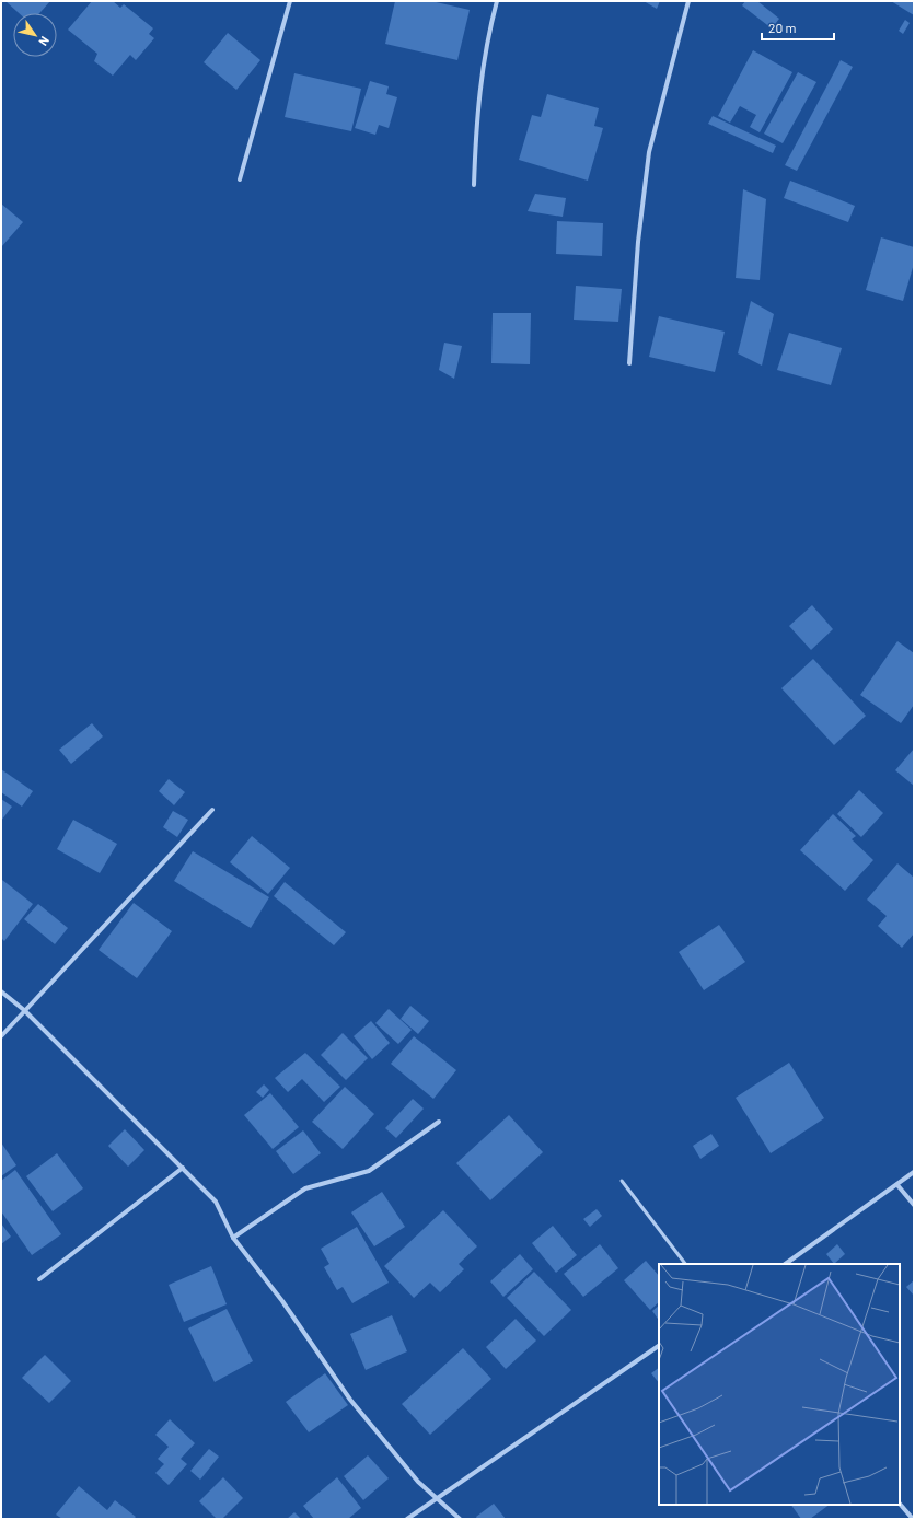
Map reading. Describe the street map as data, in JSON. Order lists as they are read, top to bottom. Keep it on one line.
{"scale_bar":"20 m","north":"bottom right"}
